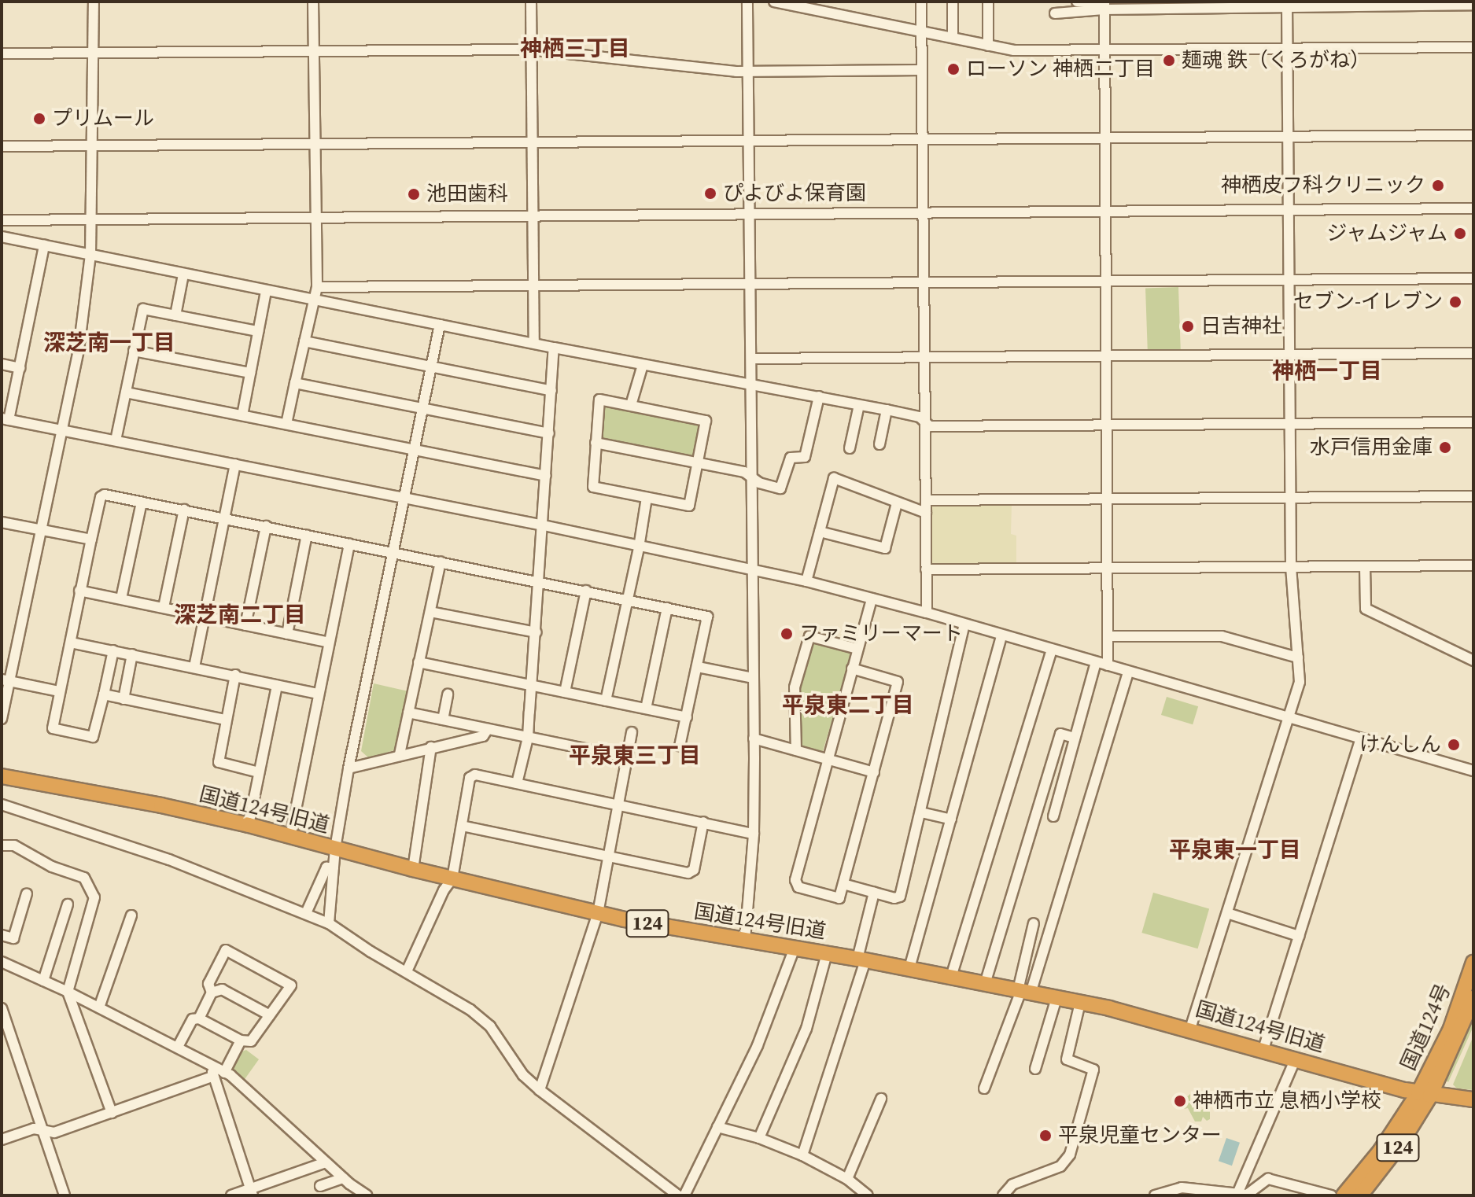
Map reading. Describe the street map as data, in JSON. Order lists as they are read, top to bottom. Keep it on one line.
{"streets":{"highway":["国道124号旧道","124","国道124号"]},"crossings":[["国道124号旧道","国道124号"]],"districts":["神栖三丁目","深芝南一丁目","神栖一丁目","深芝南二丁目","平泉東二丁目","平泉東三丁目","平泉東一丁目"],"places":["麺魂 鉄（くろがね）","ローソン 神栖二丁目","プリムール","神栖皮フ科クリニック","ぴよびよ保育園","池田歯科","ジャムジャム","セブン-イレブン","日吉神社","水戸信用金庫","ファミリーマート","けんしん","神栖市立 息栖小学校","平泉児童センター"]}
